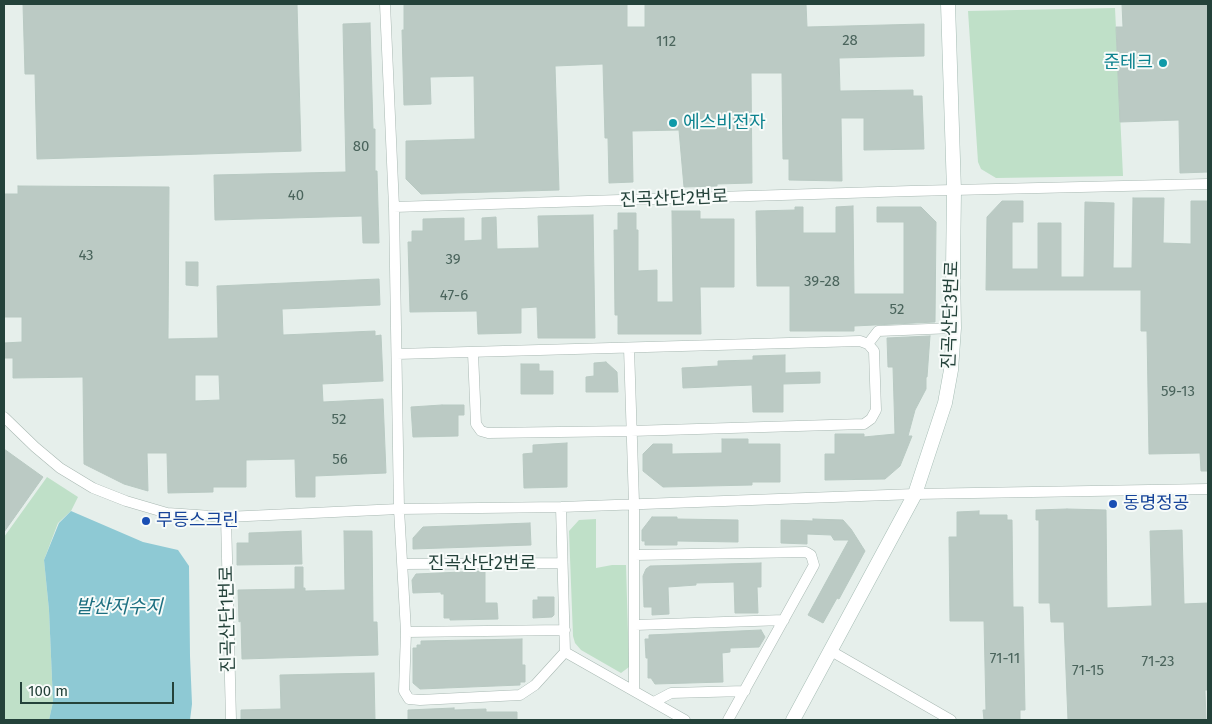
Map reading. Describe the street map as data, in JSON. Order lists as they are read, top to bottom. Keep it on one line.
{"streets":{"street":["진곡산단2번로","진곡산단3번로","진곡산단1번로"]},"crossings":[["진곡산단2번로","진곡산단3번로"]],"water":["발산저수지"],"places":["준테크","에스비전자","동명정공","무등스크린"],"house_numbers":["28","112","80","40","43","39","39-28","47-6","52","59-13","52","56","71-11","71-23","71-15"],"scale_bar":"100 m"}
